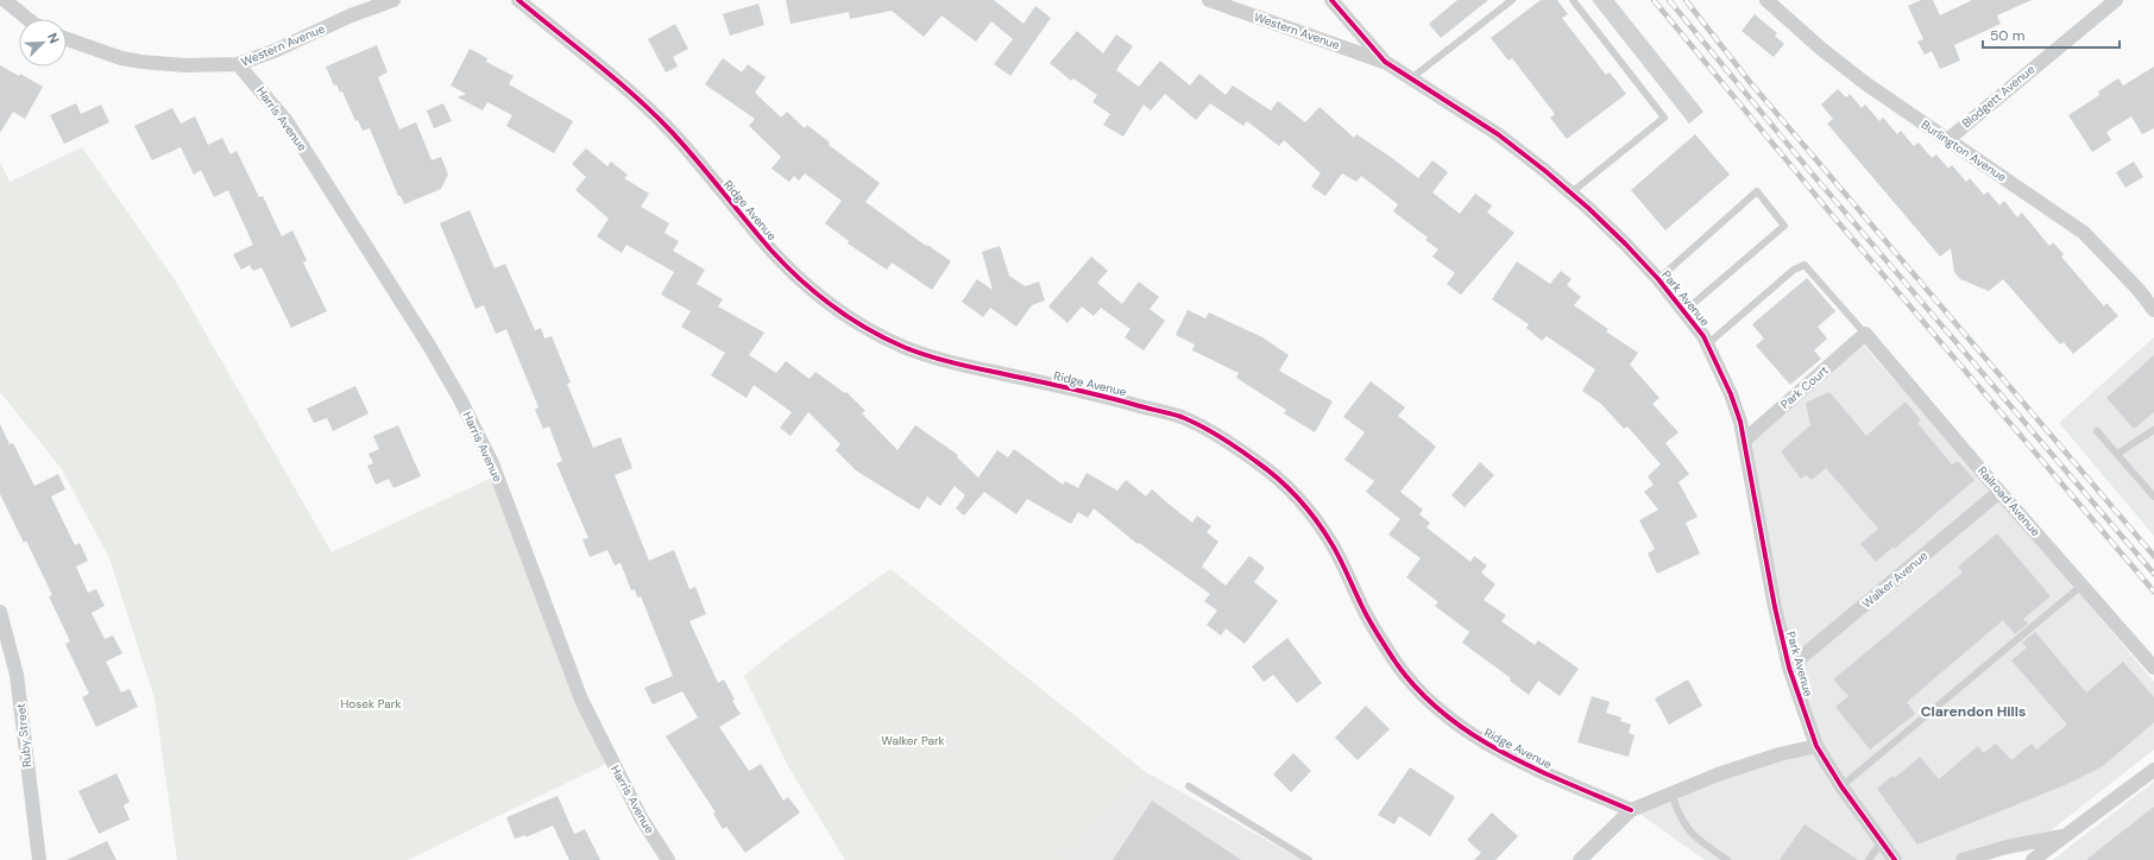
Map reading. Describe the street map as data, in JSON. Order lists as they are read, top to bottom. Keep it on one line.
{"streets":{"street":["Western Avenue","Blodgett Avenue","Harris Avenue","Burlington Avenue","Ridge Avenue","Park Avenue","Park Court","Railroad Avenue","Walker Avenue","Ruby Street"]},"crossings":[["Western Avenue","Harris Avenue"],["Western Avenue","Park Avenue"],["Blodgett Avenue","Burlington Avenue"],["Park Avenue","Park Court"],["Park Avenue","Walker Avenue"],["Park Court","Railroad Avenue"],["Railroad Avenue","Walker Avenue"]],"districts":["Clarendon Hills"],"parks":["Hosek Park","Walker Park"],"scale_bar":"50 m","north":"top right"}
